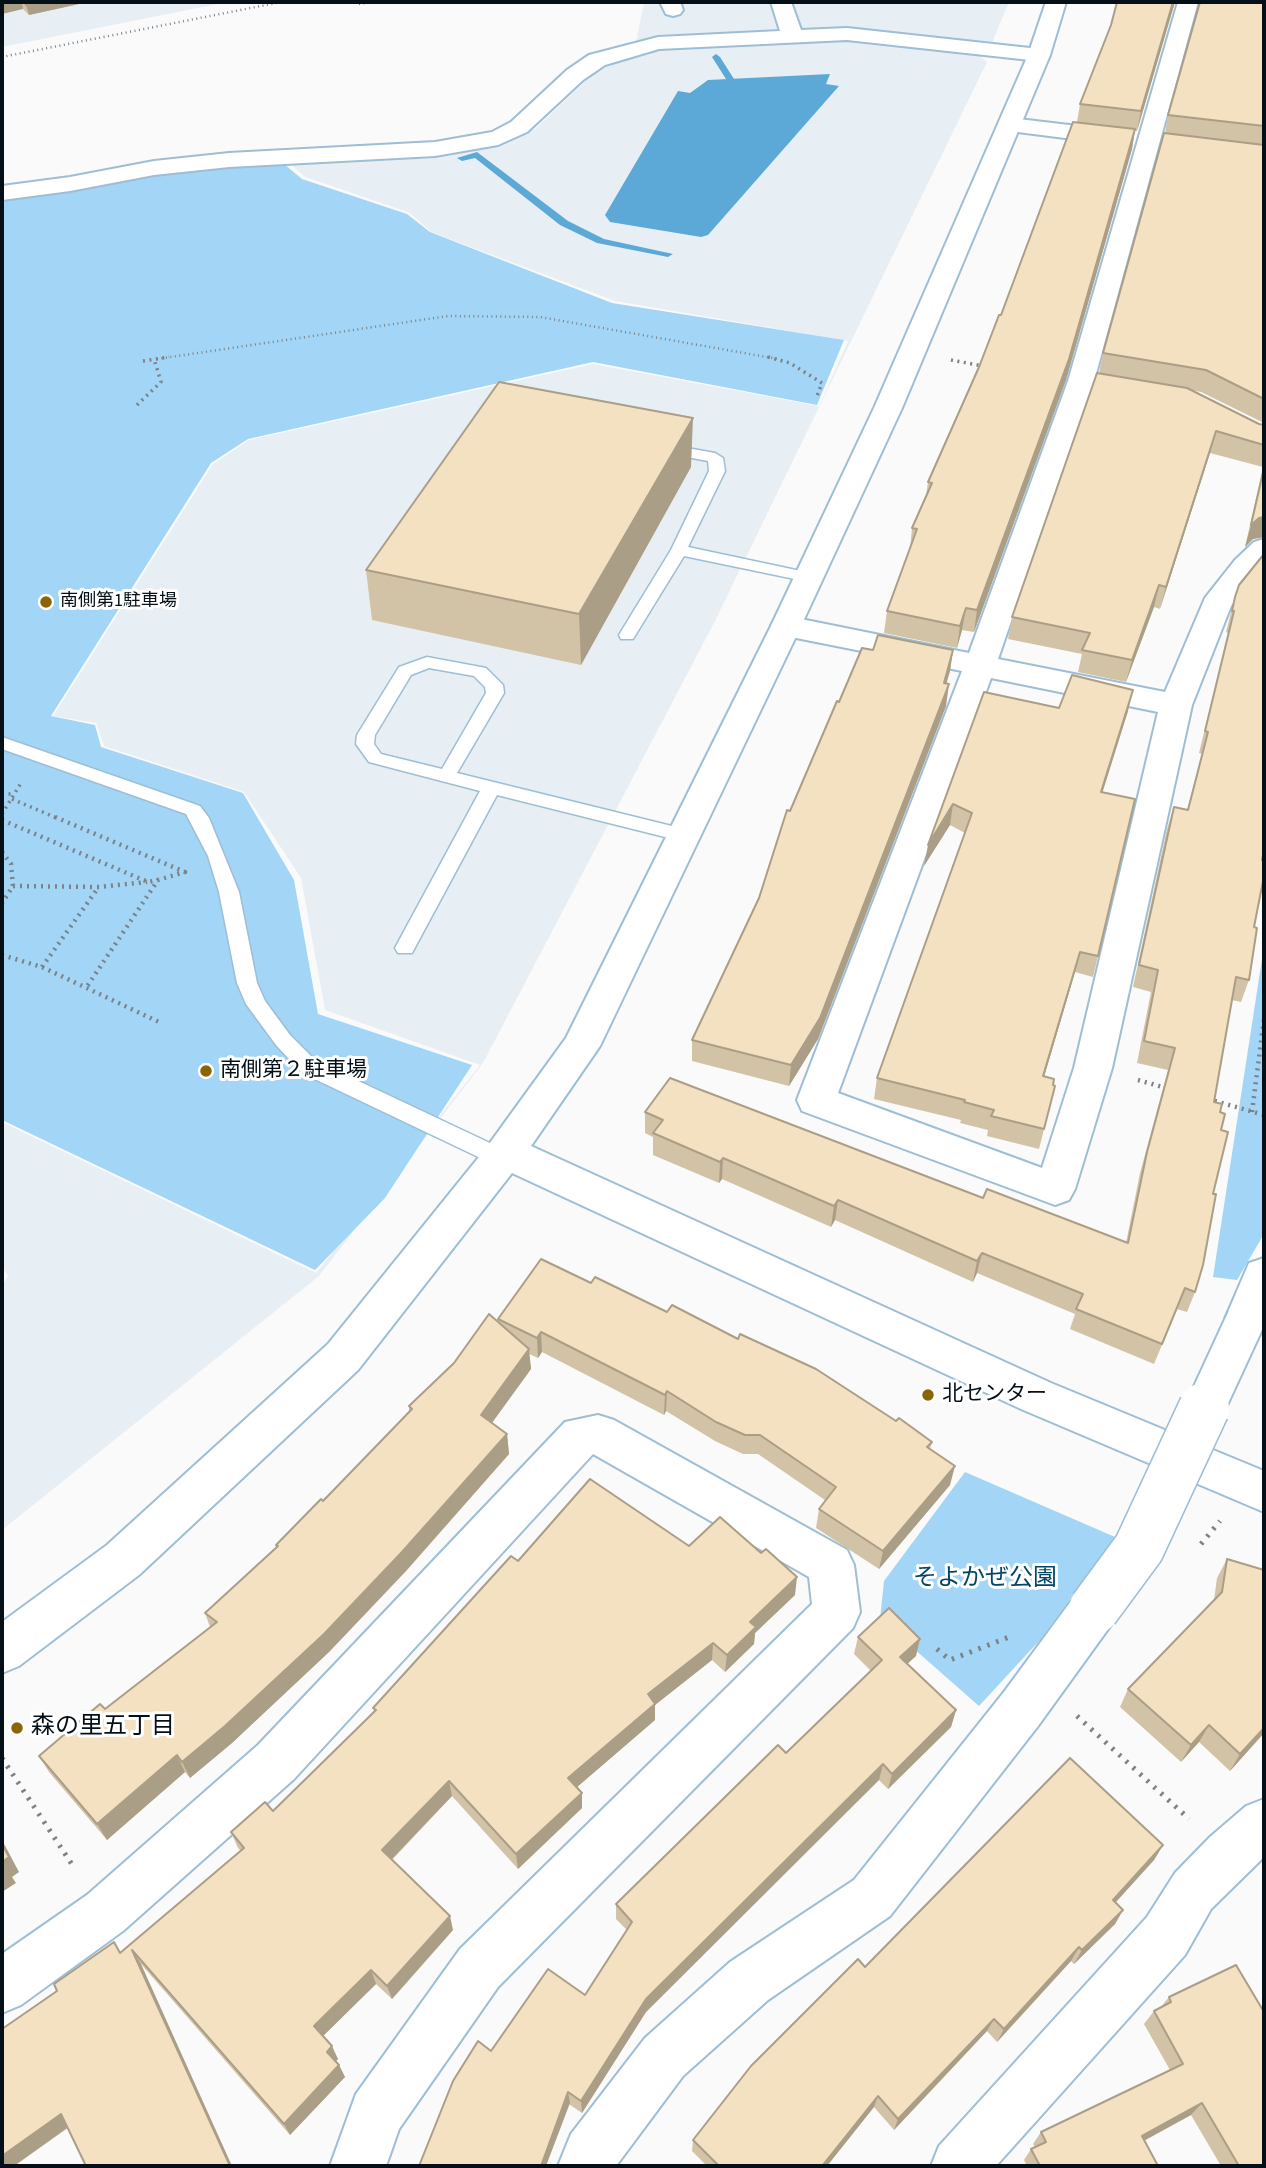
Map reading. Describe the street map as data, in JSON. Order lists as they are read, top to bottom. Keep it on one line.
{"parks":["そよかぜ公園"],"places":["南側第1駐車場","南側第２駐車場","北センター","森の里五丁目"]}
